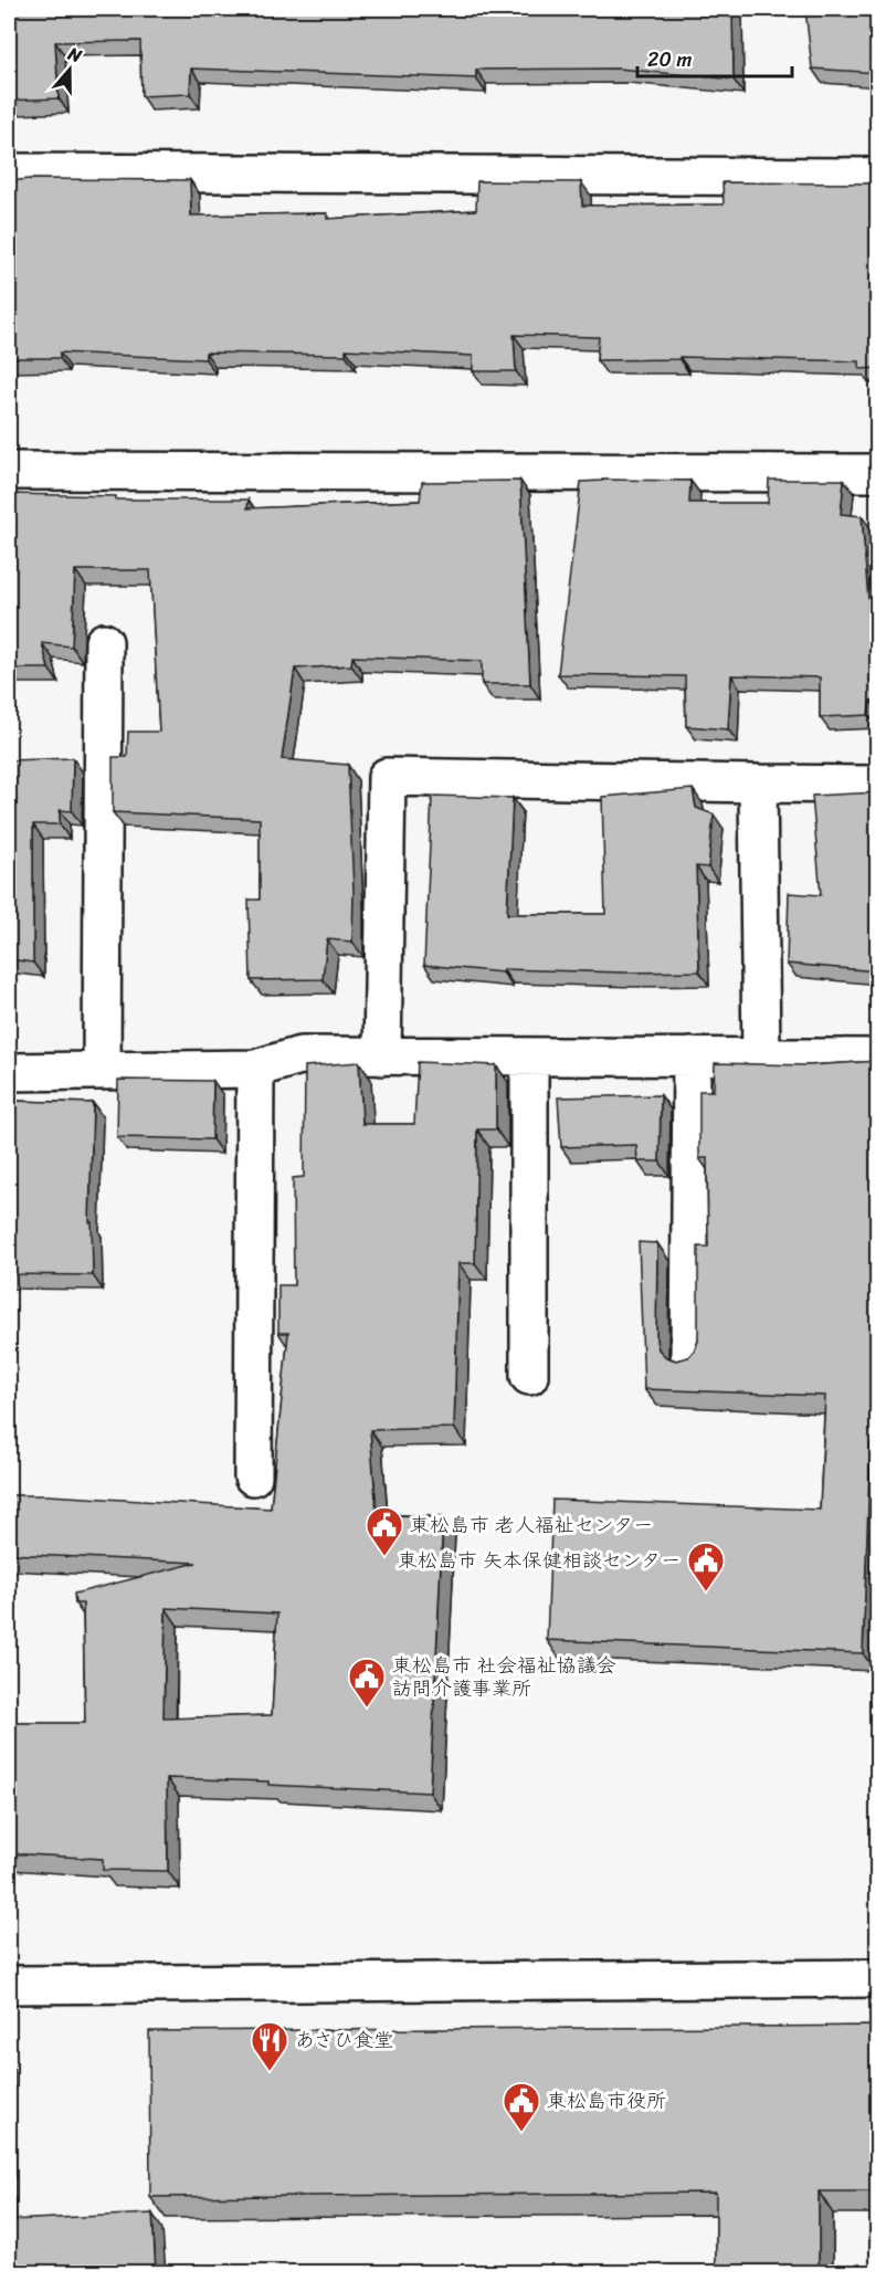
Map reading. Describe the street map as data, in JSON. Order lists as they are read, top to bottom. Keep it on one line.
{"places":{"public building":["東松島市 老人福祉センター","東松島市 矢本保健相談センター","東松島市 社会福祉協議会 訪問介護事業所","東松島市役所"],"restaurant":["あさひ食堂"]},"scale_bar":"20 m","north":"top"}
